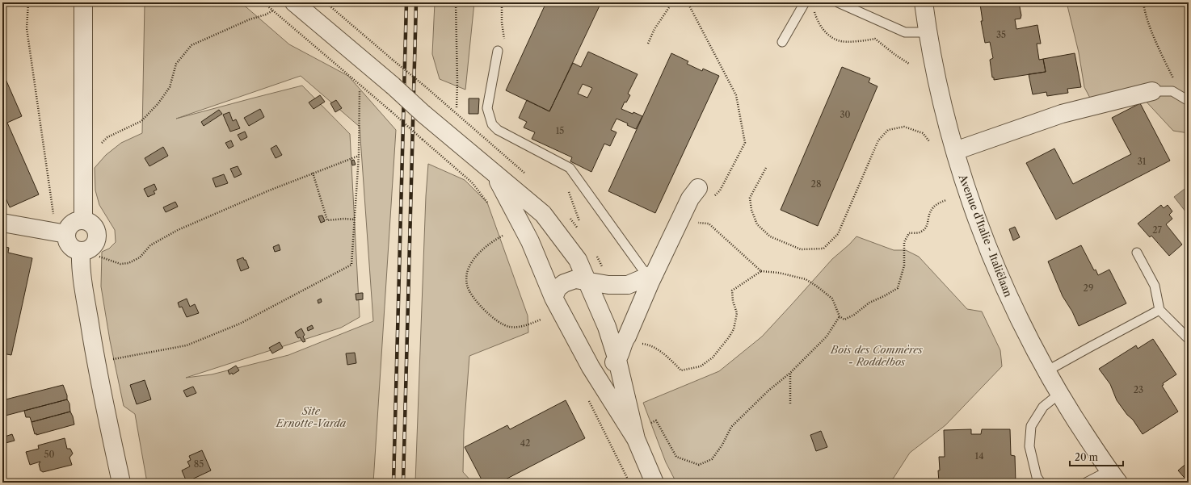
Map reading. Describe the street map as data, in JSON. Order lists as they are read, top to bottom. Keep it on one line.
{"streets":{"street":["Avenue d'Italie - Italiëlaan"]},"parks":["Bois des Commères - Roddelbos","Site Ernotte-Varda"],"house_numbers":["35","30","15","31","28","27","29","23","42","50","14","85"],"scale_bar":"20 m"}
